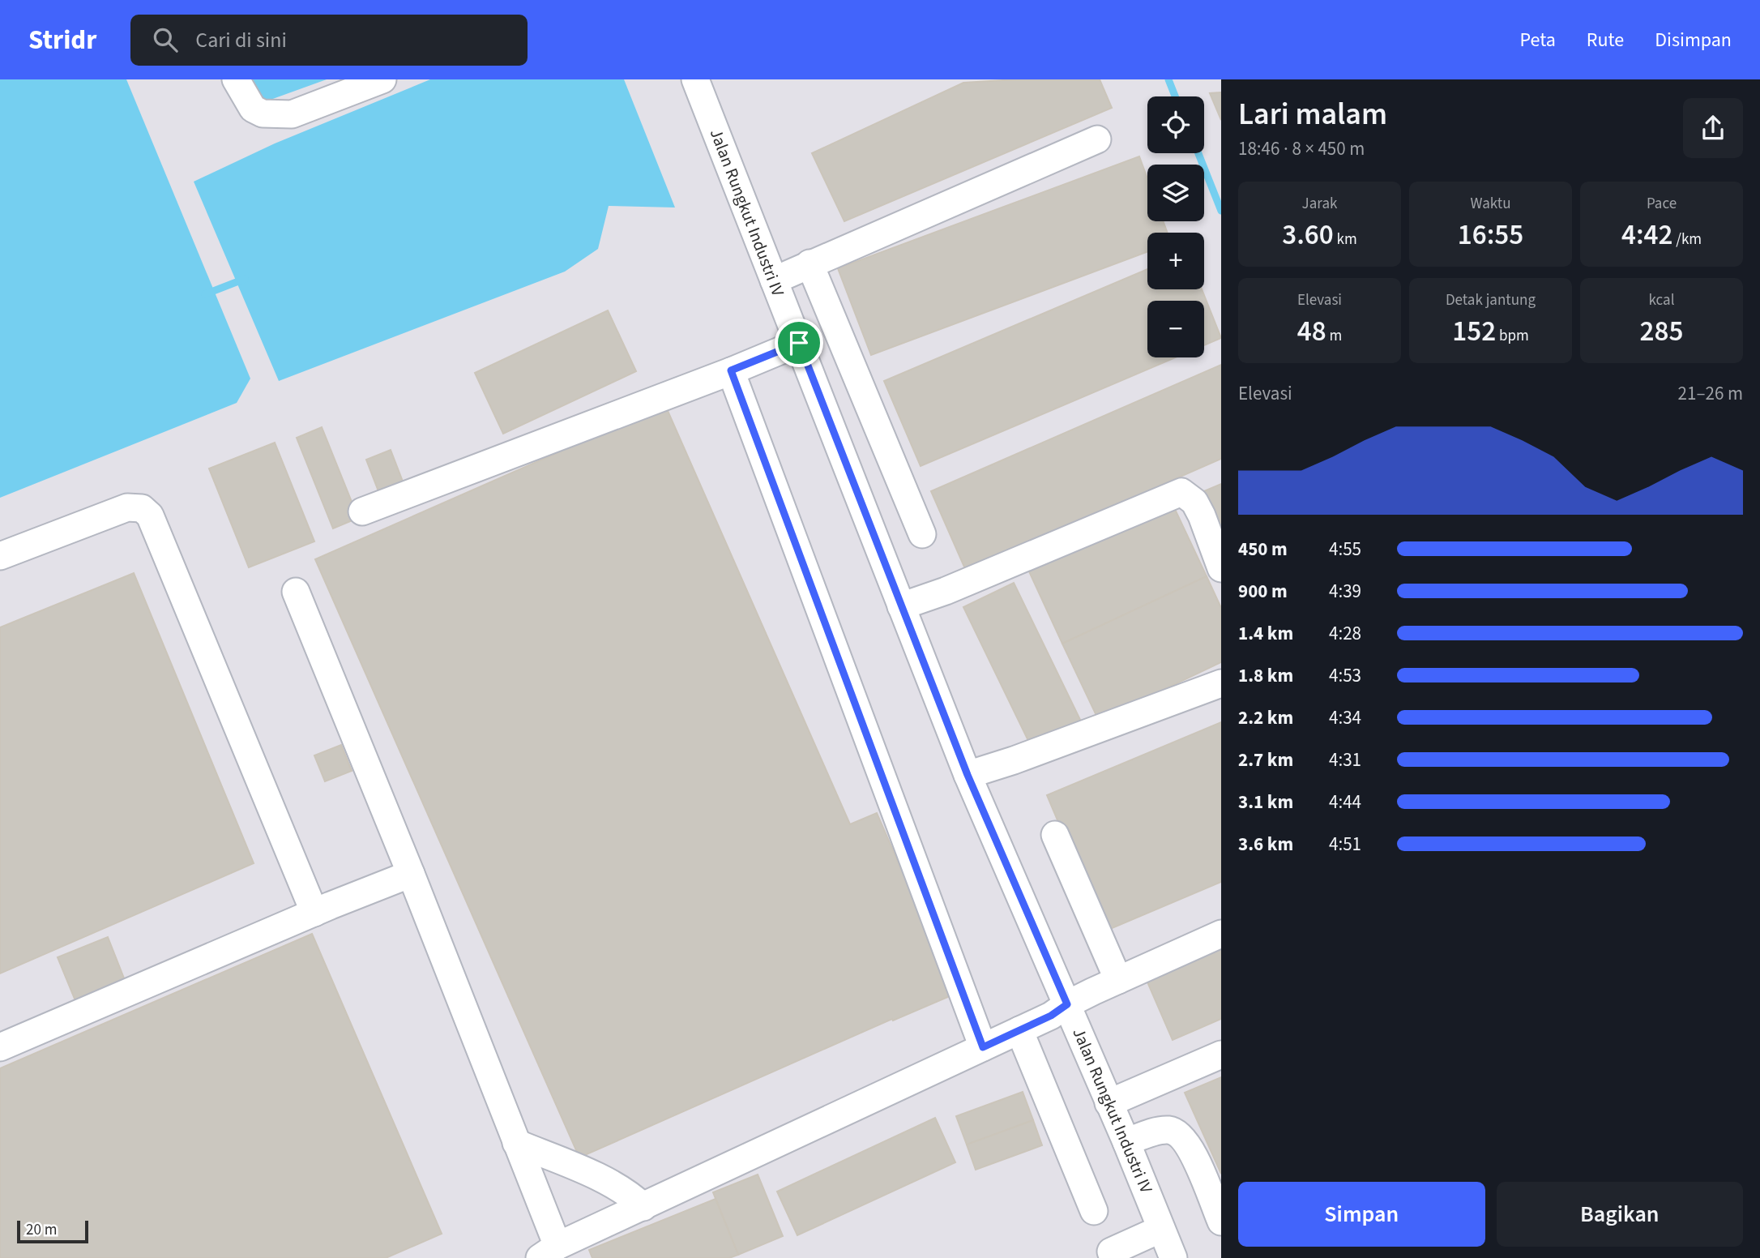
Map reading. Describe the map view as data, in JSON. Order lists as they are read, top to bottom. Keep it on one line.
{"streets":{"street":["Jalan Rungkut Industri IV"]},"scale_bar":"20 m","page":{"header":"Stridr","search":"Cari di sini","nav":["Peta","Rute","Disimpan"],"heading":["Lari malam","18:46 · 8 × 450 m"],"map_buttons":["+","−"],"stats":[["Jarak","3.60 km"],["Waktu","16:55"],["Pace","4:42 /km"],["Elevasi","48 m"],["Detak jantung","152 bpm"],["kcal","285"]],"chart":["Elevasi","21–26 m"],"list":[{"name":"450 m","note":"4:55"},{"name":"900 m","note":"4:39"},{"name":"1.4 km","note":"4:28"},{"name":"1.8 km","note":"4:53"},{"name":"2.2 km","note":"4:34"},{"name":"2.7 km","note":"4:31"},{"name":"3.1 km","note":"4:44"},{"name":"3.6 km","note":"4:51"}],"buttons":["Simpan","Bagikan"],"scale":"20 m"}}
